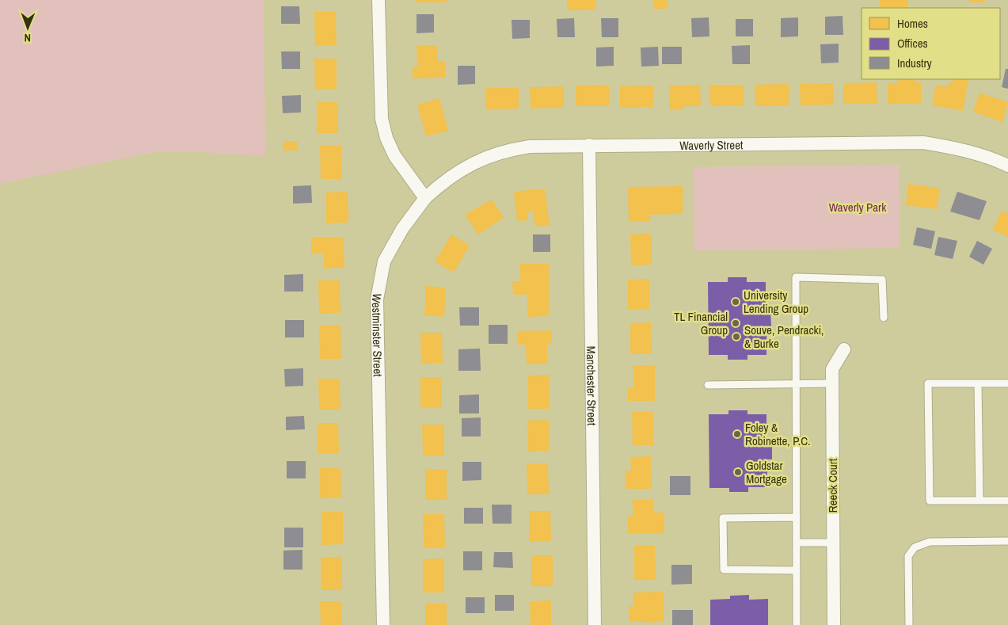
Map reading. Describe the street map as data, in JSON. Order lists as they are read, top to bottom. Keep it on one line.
{"streets":{"street":["Waverly Street","Westminster Street","Manchester Street","Reeck Court"]},"crossings":[["Waverly Street","Westminster Street"],["Waverly Street","Manchester Street"]],"parks":["Waverly Park"],"places":["University Lending Group","TL Financial Group","Souve, Pendracki, & Burke","Foley & Robinette, P.C.","Goldstar Mortgage"],"legend":["Homes","Offices","Industry"],"north":"bottom"}
